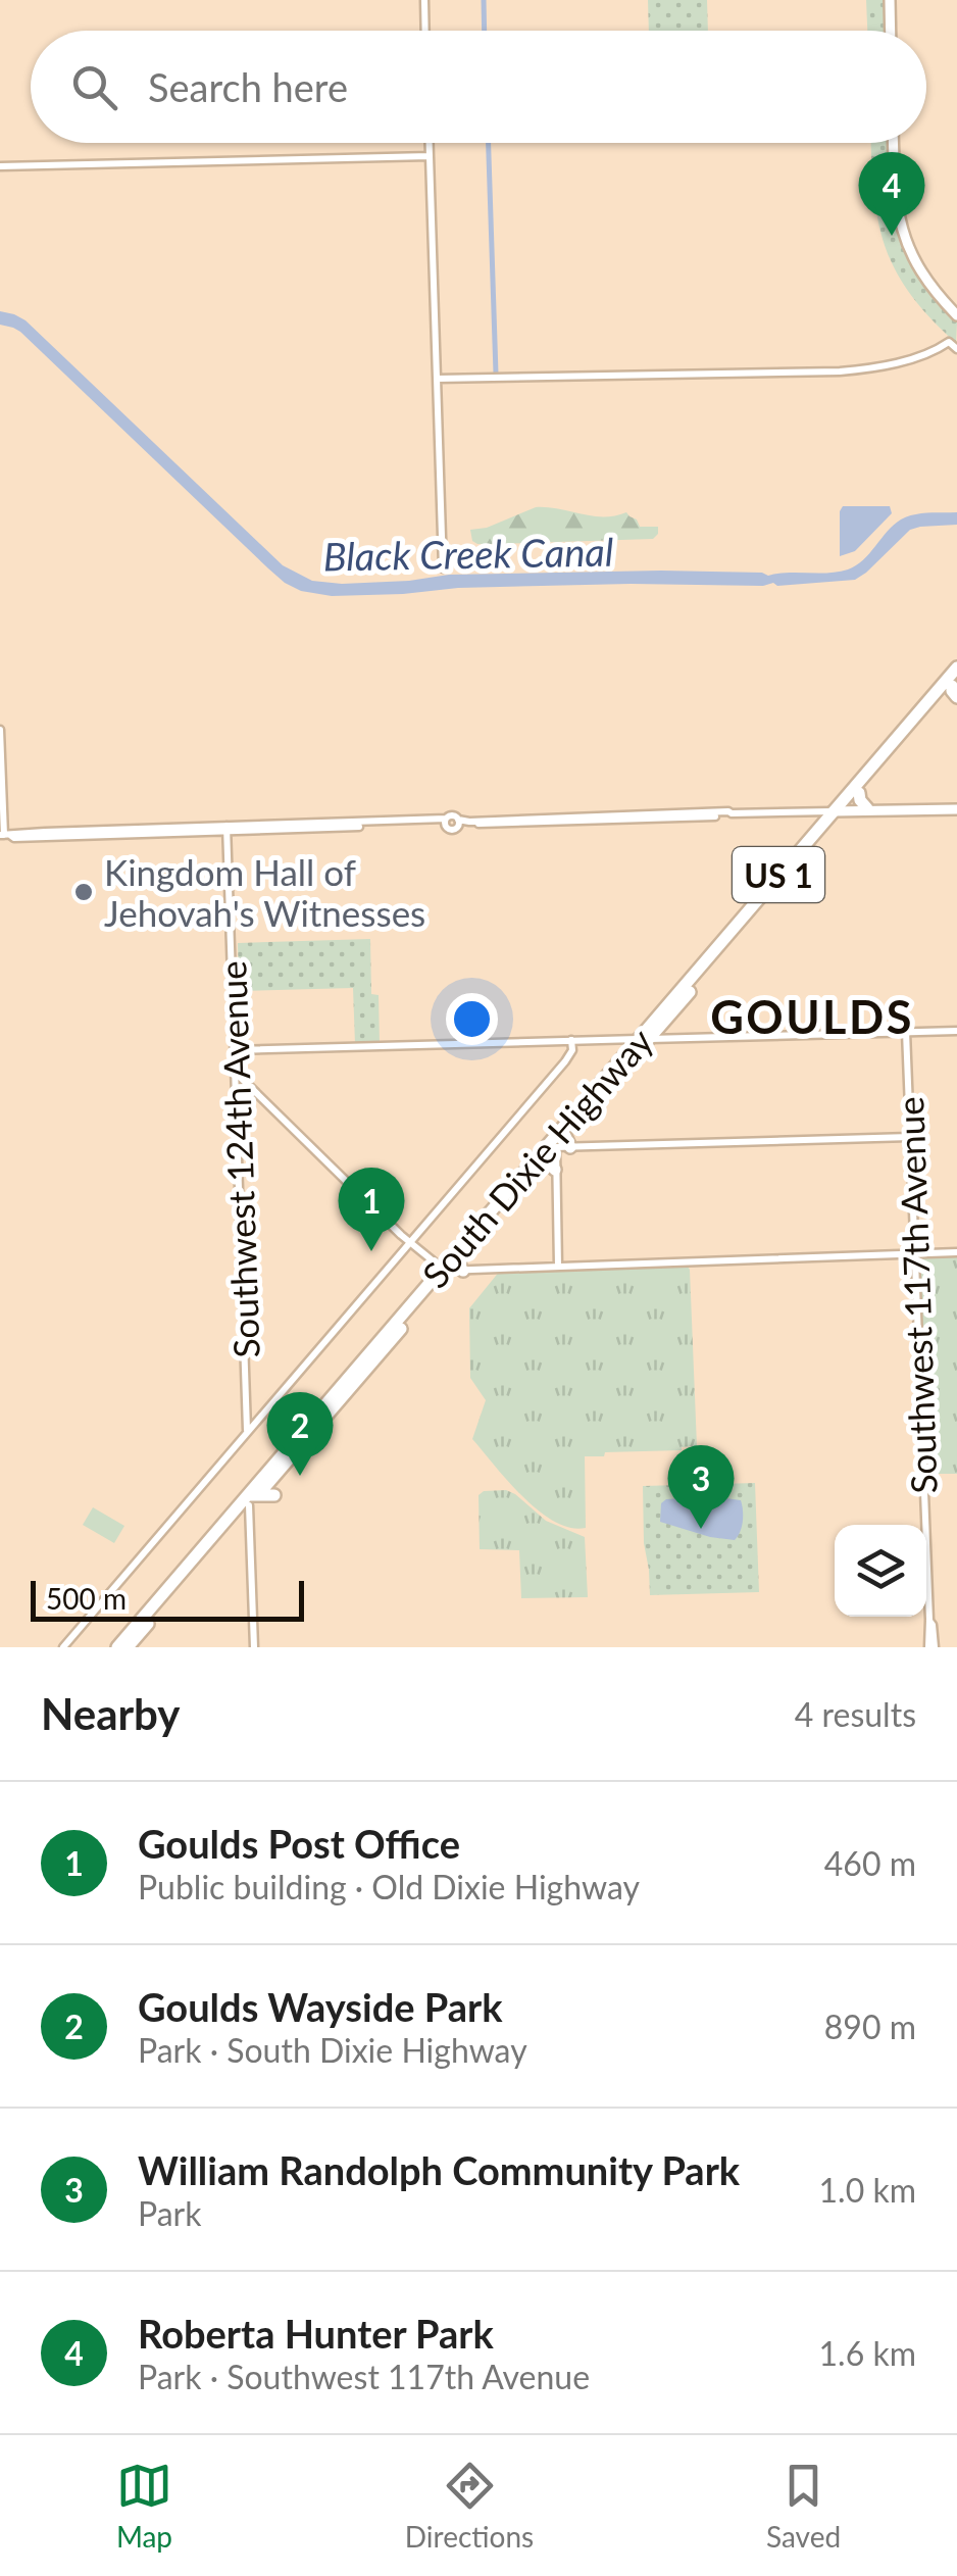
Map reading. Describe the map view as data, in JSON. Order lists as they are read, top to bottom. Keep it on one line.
{"streets":{"highway":["US 1","South Dixie Highway"],"street":["Southwest 124th Avenue","Southwest 117th Avenue"]},"districts":["GOULDS"],"water":["Black Creek Canal"],"places":["Kingdom Hall of Jehovah's Witnesses"],"scale_bar":"500 m","page":{"search":"Search here","pins":["4","1","2","3"],"scale":"500 m","heading":["Nearby","4 results"],"list":[{"mark":"1","name":"Goulds Post Office","note":"Public building · Old Dixie Highway","value":"460 m"},{"mark":"2","name":"Goulds Wayside Park","note":"Park · South Dixie Highway","value":"890 m"},{"mark":"3","name":"William Randolph Community Park","note":"Park","value":"1.0 km"},{"mark":"4","name":"Roberta Hunter Park","note":"Park · Southwest 117th Avenue","value":"1.6 km"}],"nav":["Map","Directions","Saved"]}}
